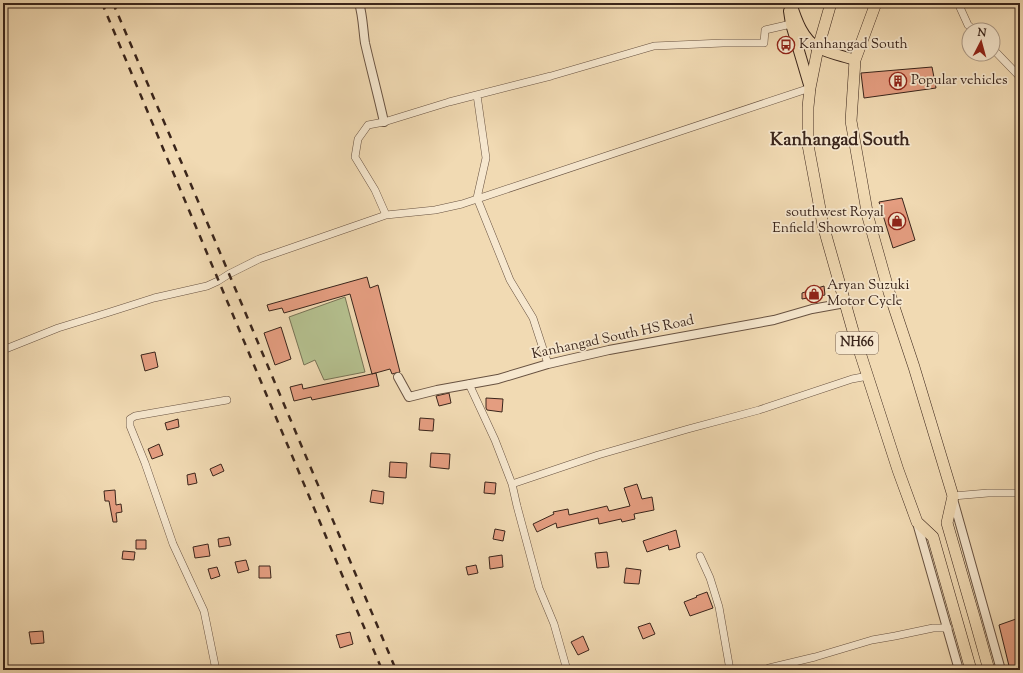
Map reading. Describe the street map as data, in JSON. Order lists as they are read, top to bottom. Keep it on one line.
{"streets":{"highway":["NH66"],"street":["Kanhangad South HS Road"]},"crossings":[["Kanhangad South HS Road","NH66"]],"districts":["Kanhangad South"],"places":{"bus stop":["Kanhangad South"],"building":["Popular vehicles"],"shop":["southwest Royal Enfield Showroom","Aryan Suzuki Motor Cycle"]},"north":"top"}
